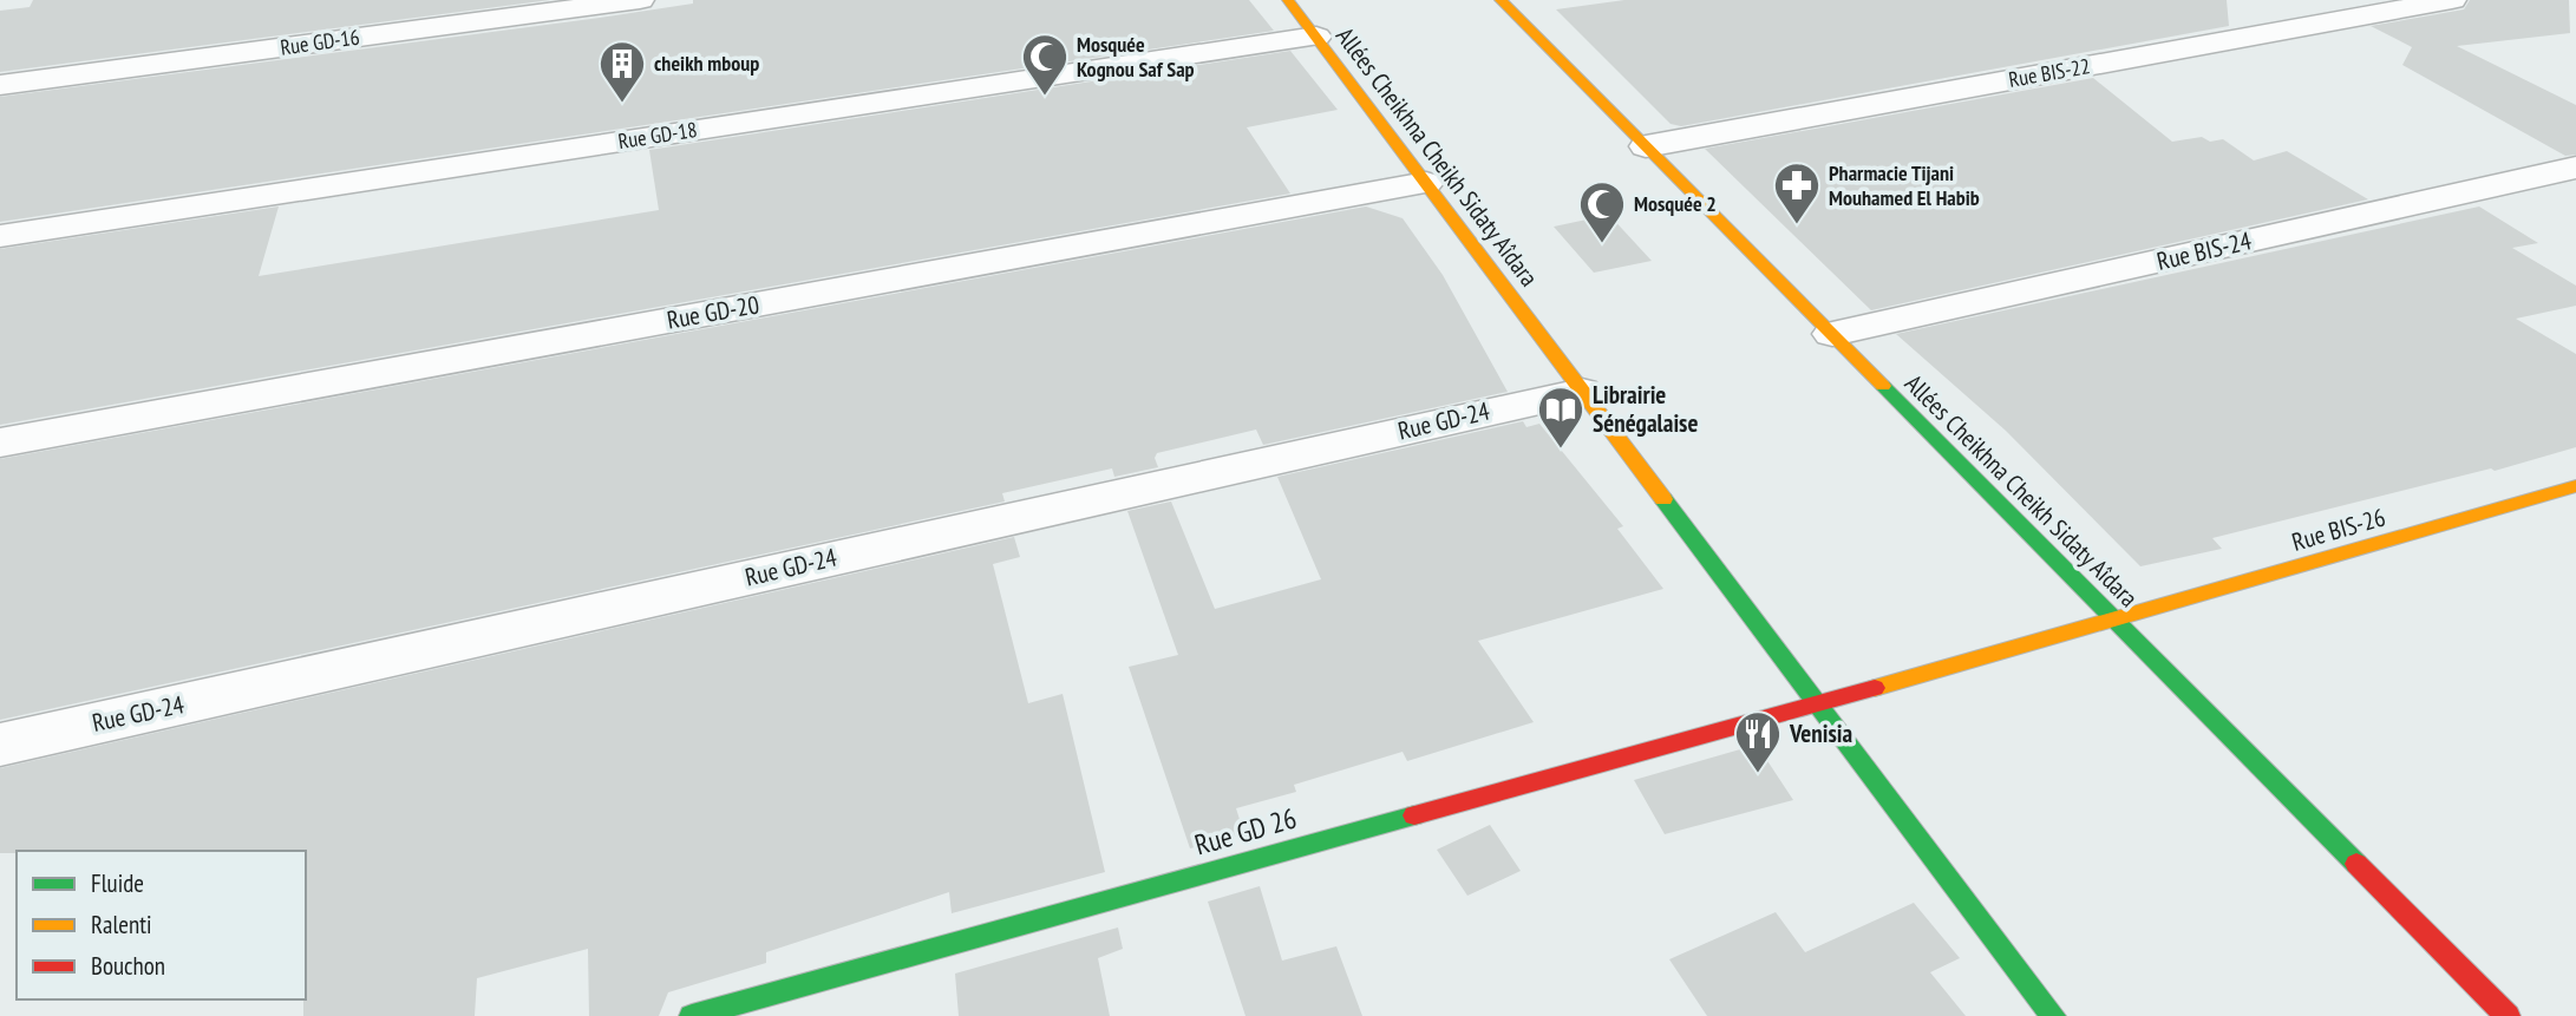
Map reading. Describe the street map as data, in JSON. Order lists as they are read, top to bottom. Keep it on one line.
{"streets":{"main road":["Allées Cheikhna Cheikh Sidaty Aîdara","Rue BIS-26","Rue GD 26"],"street":["Rue GD-16","Rue BIS-22","Rue GD-18","Rue BIS-24","Rue GD-20","Rue GD-24"]},"crossings":[["Rue BIS-22","Allées Cheikhna Cheikh Sidaty Aîdara"],["Rue GD-18","Allées Cheikhna Cheikh Sidaty Aîdara"],["Allées Cheikhna Cheikh Sidaty Aîdara","Rue BIS-24"],["Allées Cheikhna Cheikh Sidaty Aîdara","Rue GD-20"],["Allées Cheikhna Cheikh Sidaty Aîdara","Rue GD-24"],["Allées Cheikhna Cheikh Sidaty Aîdara","Rue BIS-26"],["Allées Cheikhna Cheikh Sidaty Aîdara","Rue GD 26"],["Rue BIS-26","Rue GD 26"]],"places":{"mosque":["Mosquée Kognou Saf Sap","Mosquée 2"],"building":["cheikh mboup"],"pharmacy":["Pharmacie Tijani Mouhamed El Habib"],"library":["Librairie Sénégalaise"],"restaurant":["Venisia"]},"legend":["Fluide","Ralenti","Bouchon"]}
